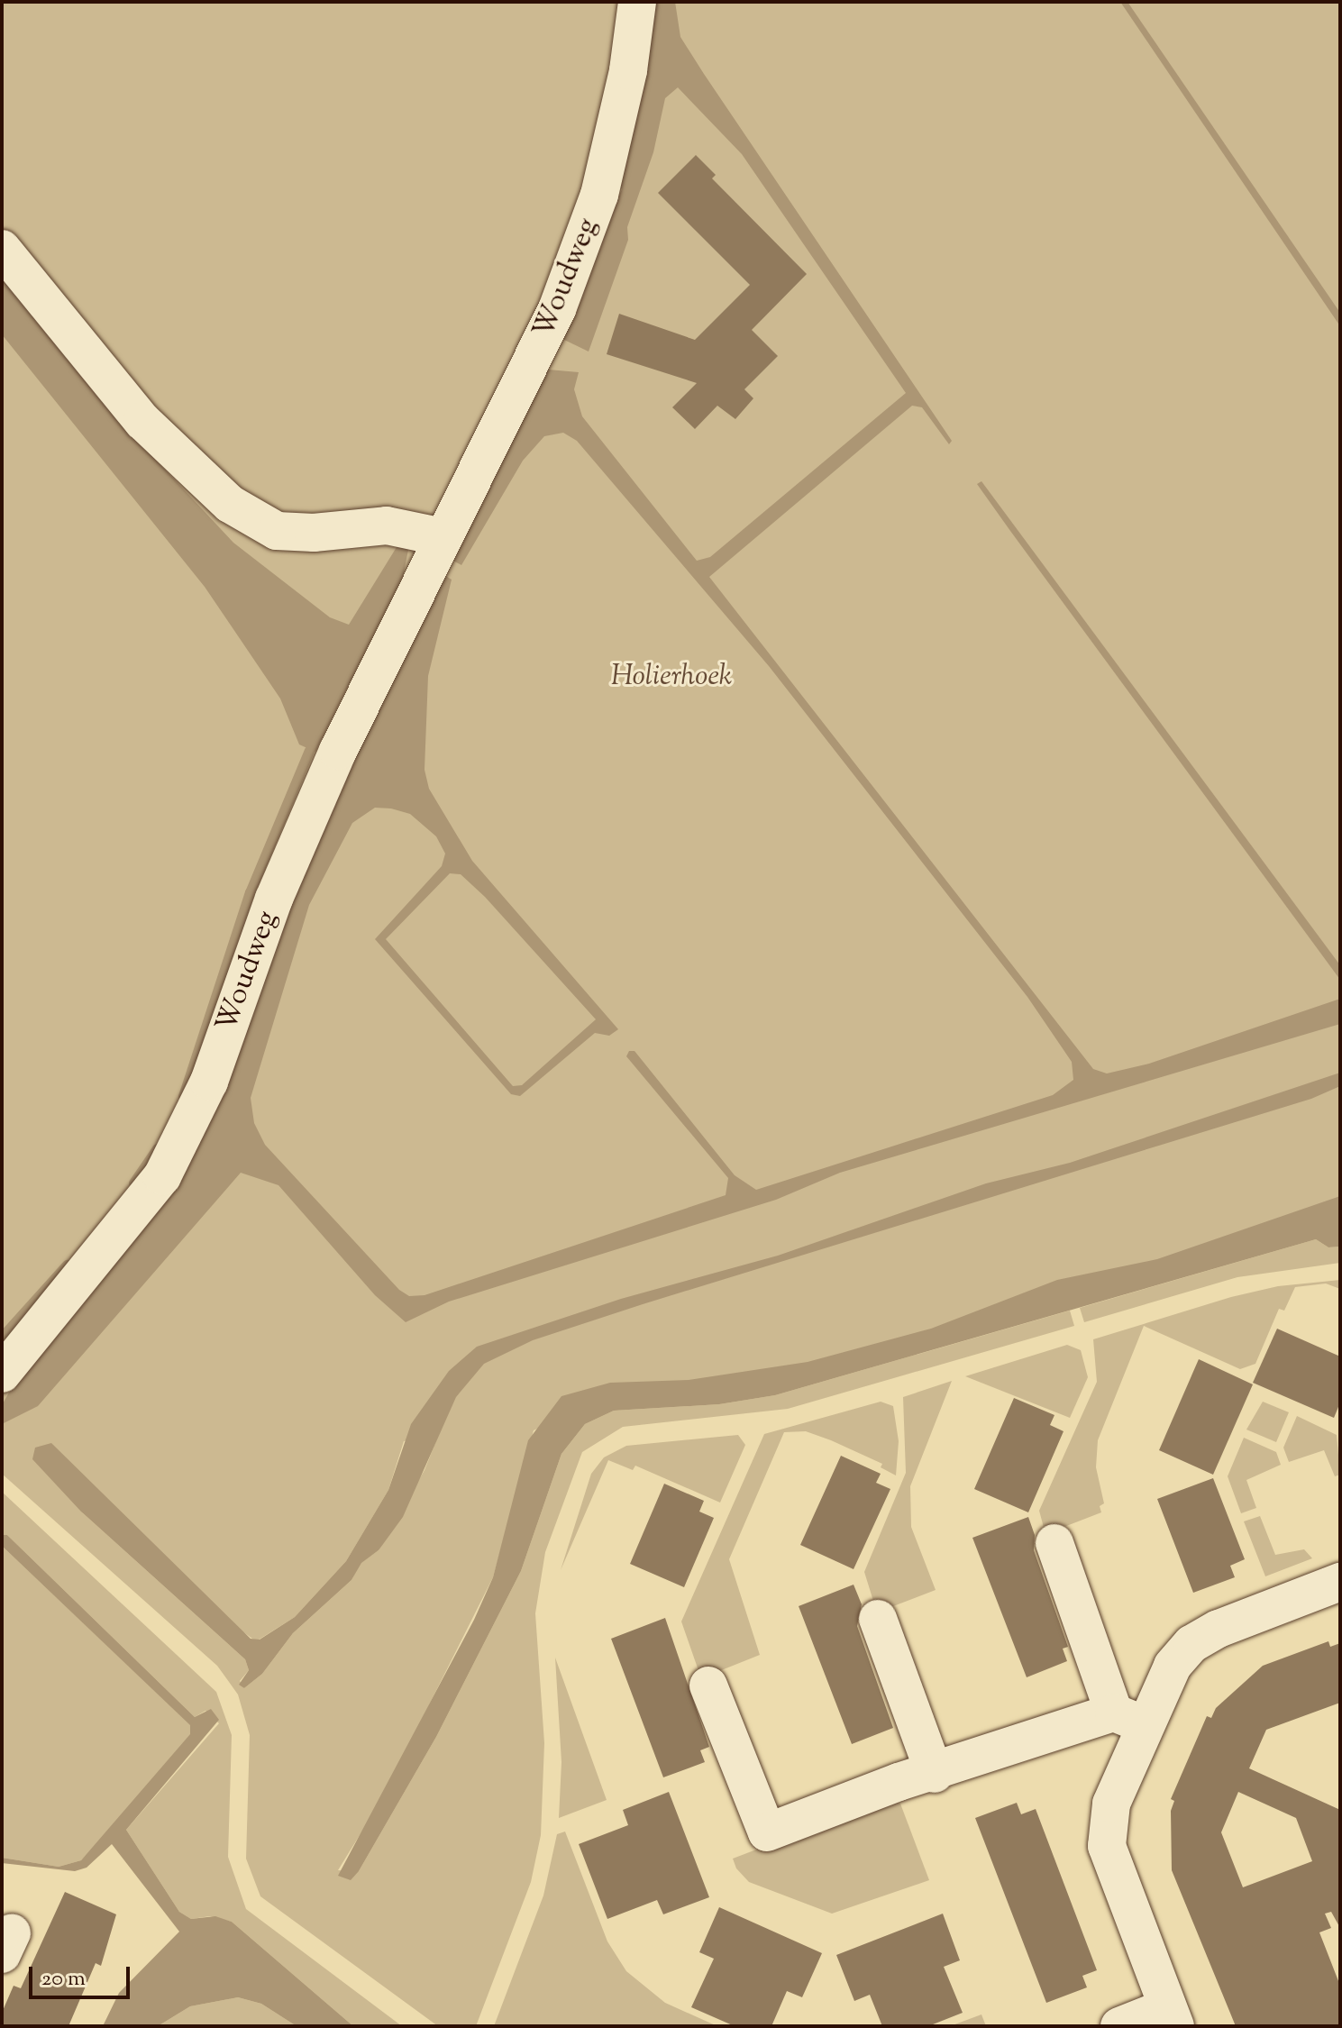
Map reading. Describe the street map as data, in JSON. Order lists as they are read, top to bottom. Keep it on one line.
{"streets":{"street":["Woudweg"]},"parks":["Holierhoek"],"scale_bar":"20 m"}
